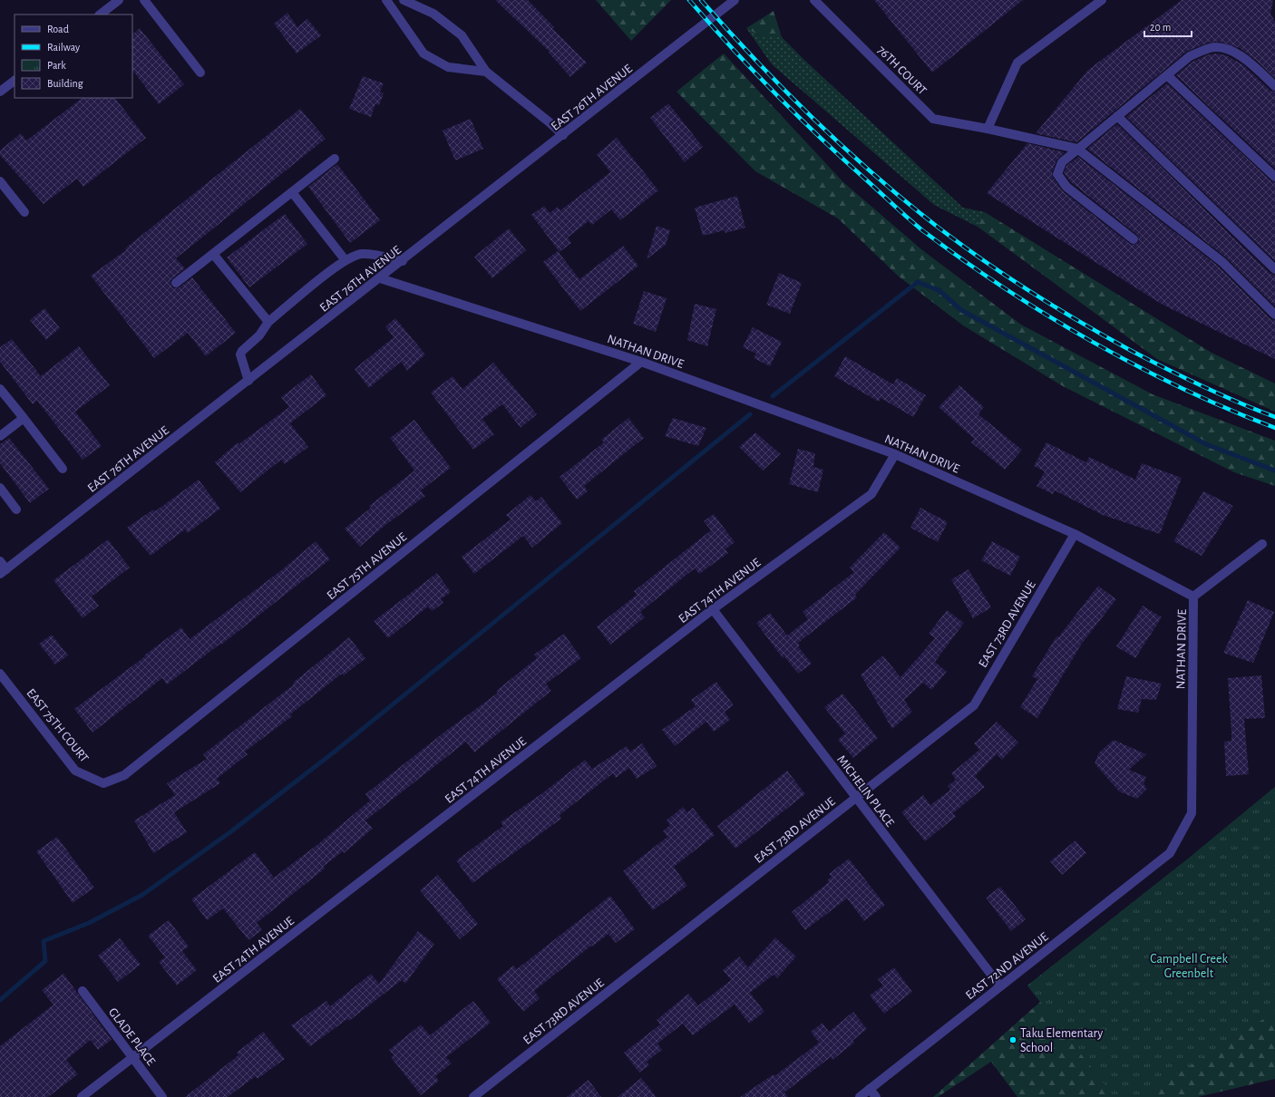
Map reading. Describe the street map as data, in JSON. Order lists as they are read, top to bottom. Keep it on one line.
{"streets":{"street":["76TH COURT","EAST 76TH AVENUE","NATHAN DRIVE","EAST 75TH AVENUE","EAST 74TH AVENUE","EAST 73RD AVENUE","EAST 75TH COURT","MICHELIN PLACE","EAST 72ND AVENUE","GLADE PLACE"]},"crossings":[["EAST 76TH AVENUE","NATHAN DRIVE"],["NATHAN DRIVE","EAST 75TH AVENUE"],["NATHAN DRIVE","EAST 74TH AVENUE"],["NATHAN DRIVE","EAST 73RD AVENUE"],["NATHAN DRIVE","EAST 72ND AVENUE"],["EAST 75TH AVENUE","EAST 75TH COURT"],["EAST 74TH AVENUE","MICHELIN PLACE"],["EAST 74TH AVENUE","GLADE PLACE"],["EAST 73RD AVENUE","MICHELIN PLACE"],["MICHELIN PLACE","EAST 72ND AVENUE"]],"parks":["Campbell Creek Greenbelt"],"places":["Taku Elementary School"],"legend":["Road","Railway","Park","Building"],"scale_bar":"20 m"}
